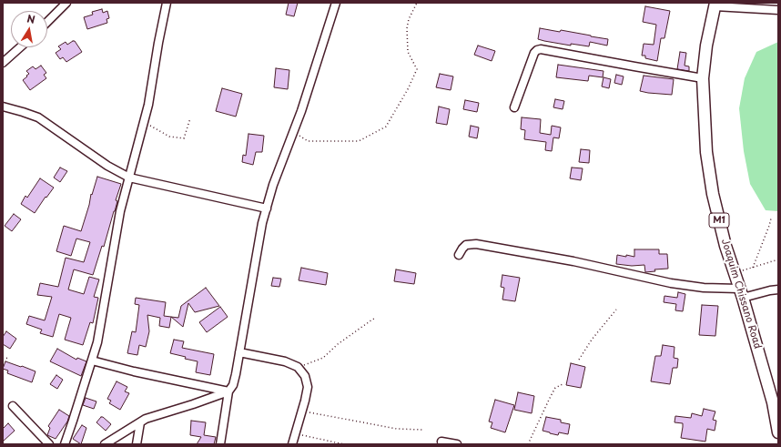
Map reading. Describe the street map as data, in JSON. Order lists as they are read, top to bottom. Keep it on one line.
{"streets":{"highway":["M1","Joaquim Chissano Road"]},"north":"top"}
